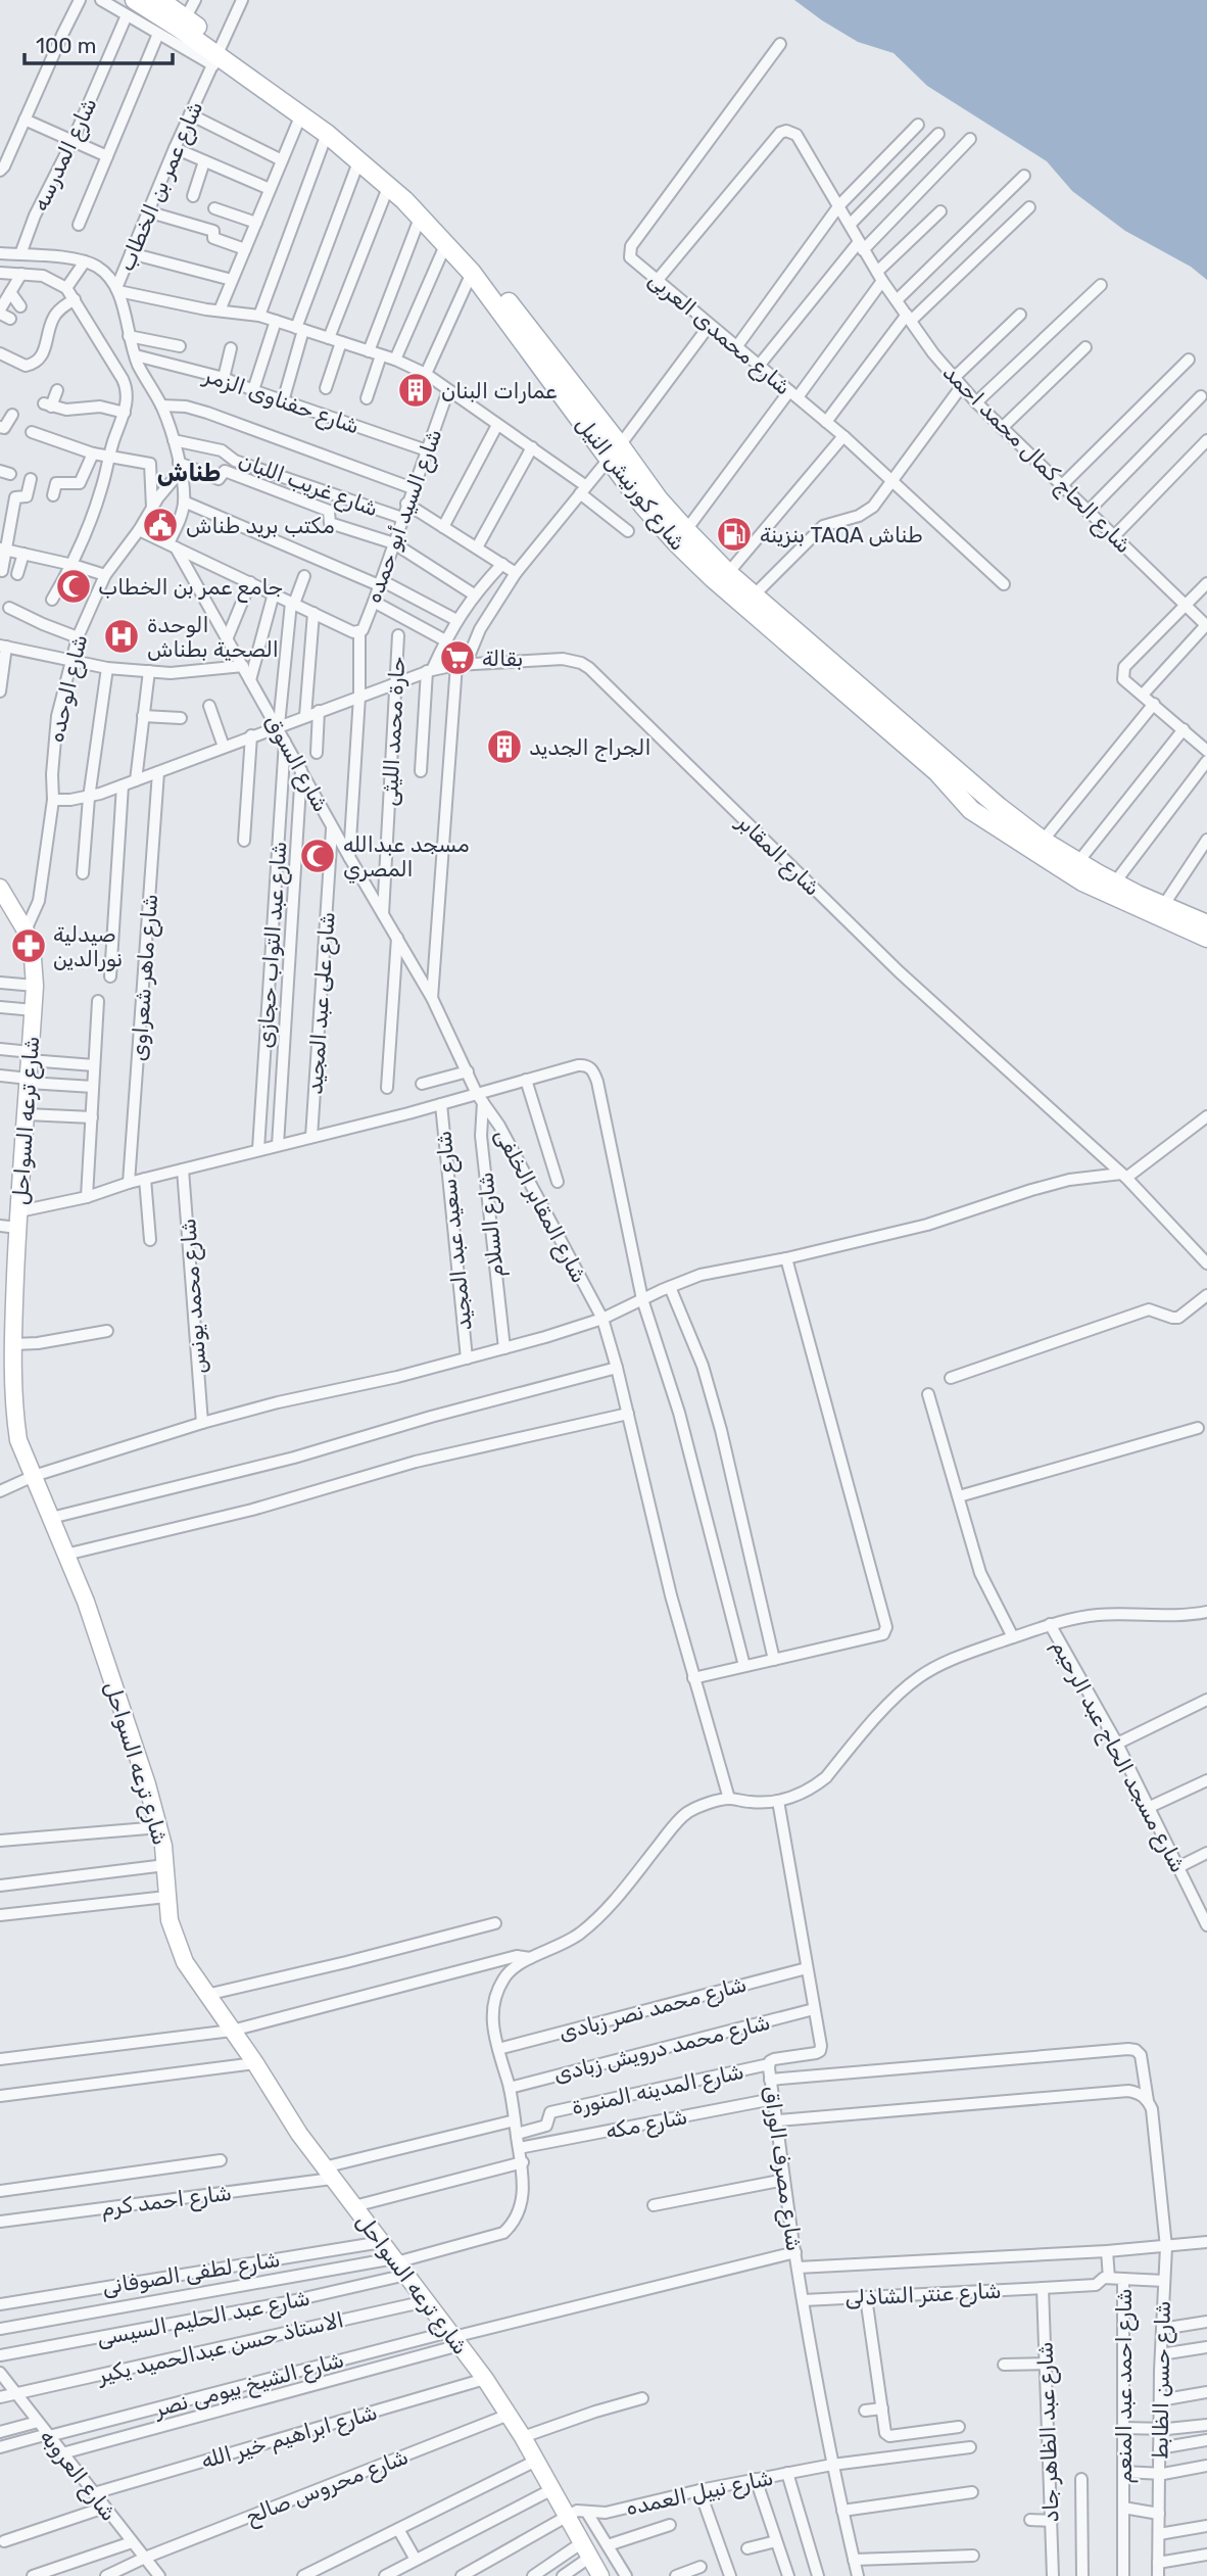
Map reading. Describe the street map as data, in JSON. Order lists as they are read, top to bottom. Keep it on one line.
{"streets":{"main road":["شارع كورنيش النيل","شارع ترعه السواحل"],"street":["شارع المدرسه","شارع عمر بن الخطاب","شارع محمدى العربى","شارع حفناوى الزمر","شارع الحاج كمال محمد احمد","شارع غريب اللبان","شارع السيد أبو حمده","شارع الوحده","حارة محمد الليثى","شارع السوق","شارع المقابر","شارع عبد التواب حجازى","شارع ماهر شعراوى","شارع على عبد المجيد","شارع المقابر الخلفى","شارع السلام","شارع سعيد عبد المجيد","شارع محمد يونس","شارع مسجد الحاج عبد الرحيم","شارع محمد نصر زبادى","شارع محمد درويش زبادى","شارع المدينه المنورة","شارع مكه","شارع مصرف الوراق","شارع احمد كرم","شارع لطفى الصوفانى","شارع عنتر الشاذلى","شارع عبد الحليم السيسى","الاستاذ حسن عبدالحميد يكير","شارع حسن الظابط","شارع الشيخ بيومى نصر","شارع احمد عبد المنعم","شارع عبد الظاهر جاد","شارع ابراهيم خير الله","شارع العروبه","شارع محروس صالح","شارع نبيل العمده"]},"crossings":[["شارع المدرسه","شارع كورنيش النيل"],["شارع عمر بن الخطاب","شارع كورنيش النيل"],["شارع محمدى العربى","شارع الحاج كمال محمد احمد"],["شارع حفناوى الزمر","شارع السيد أبو حمده"],["شارع غريب اللبان","شارع السيد أبو حمده"],["شارع الوحده","شارع المقابر"],["شارع الوحده","شارع ترعه السواحل"],["حارة محمد الليثى","شارع السوق"],["حارة محمد الليثى","شارع المقابر"],["شارع السوق","شارع المقابر"],["شارع السوق","شارع عبد التواب حجازى"],["شارع السوق","شارع على عبد المجيد"],["شارع السوق","شارع المقابر الخلفى"],["شارع السوق","شارع السلام"],["شارع المقابر","شارع ماهر شعراوى"],["شارع ترعه السواحل","شارع احمد كرم"],["شارع ترعه السواحل","شارع لطفى الصوفانى"],["شارع ترعه السواحل","شارع عبد الحليم السيسى"],["شارع ترعه السواحل","الاستاذ حسن عبدالحميد يكير"],["شارع ترعه السواحل","شارع الشيخ بيومى نصر"],["شارع ترعه السواحل","شارع ابراهيم خير الله"],["شارع ترعه السواحل","شارع محروس صالح"],["شارع ترعه السواحل","شارع نبيل العمده"],["شارع المقابر الخلفى","شارع السلام"],["شارع محمد نصر زبادى","شارع مصرف الوراق"],["شارع محمد درويش زبادى","شارع مصرف الوراق"],["شارع المدينه المنورة","شارع مصرف الوراق"],["شارع مكه","شارع مصرف الوراق"],["شارع مصرف الوراق","شارع عنتر الشاذلى"],["شارع مصرف الوراق","شارع حسن الظابط"],["شارع مصرف الوراق","شارع نبيل العمده"],["شارع عنتر الشاذلى","شارع احمد عبد المنعم"],["شارع عنتر الشاذلى","شارع عبد الظاهر جاد"],["الاستاذ حسن عبدالحميد يكير","شارع العروبه"],["شارع الشيخ بيومى نصر","شارع العروبه"],["شارع احمد عبد المنعم","شارع عبد الظاهر جاد"],["شارع ابراهيم خير الله","شارع العروبه"],["شارع العروبه","شارع محروس صالح"]],"districts":["طناش"],"places":{"building":["عمارات البنان","الجراج الجديد"],"public building":["مكتب بريد طناش"],"fuel station":["بنزينة TAQA طناش"],"mosque":["جامع عمر بن الخطاب","مسجد عبدالله المصري"],"hospital":["الوحدة الصحية بطناش"],"supermarket":["بقالة"],"pharmacy":["صيدلية نورالدين"]},"scale_bar":"100 m"}
